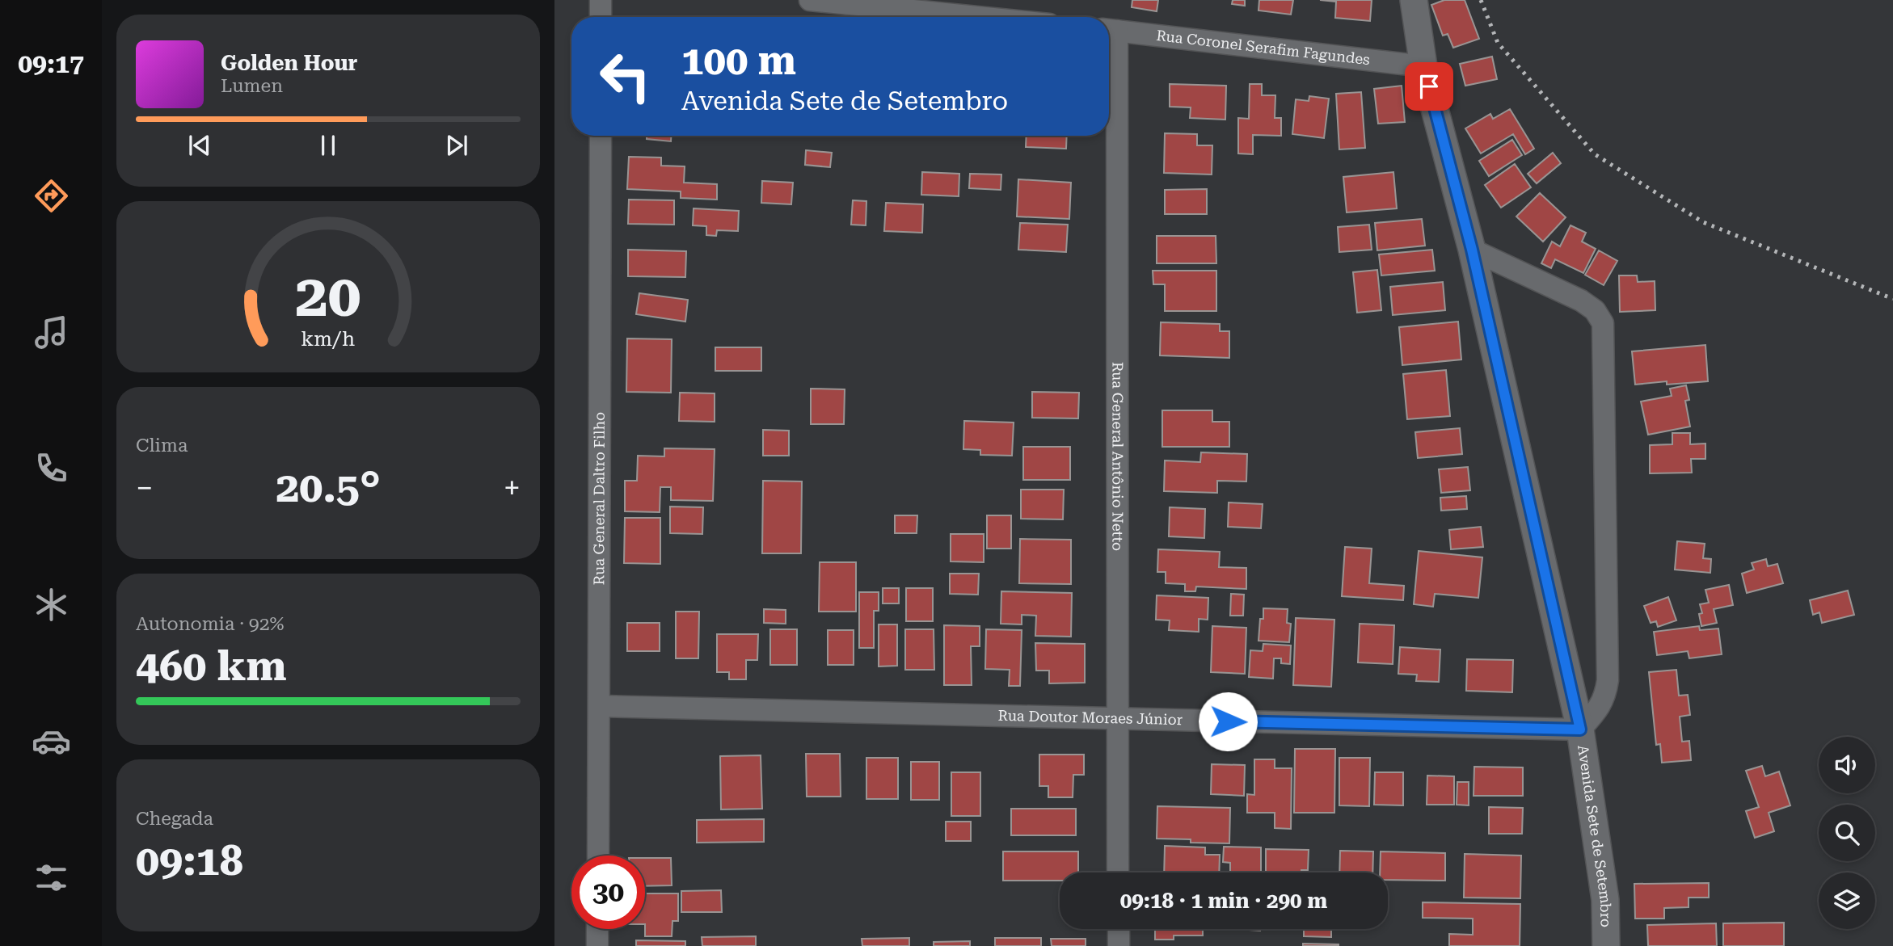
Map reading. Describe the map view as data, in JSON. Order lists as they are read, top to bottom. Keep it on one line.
{"streets":{"street":["Rua Coronel Serafim Fagundes","Rua General Antônio Netto","Rua General Daltro Filho","Rua Doutor Moraes Júnior","Avenida Sete de Setembro"]},"crossings":[["Rua Coronel Serafim Fagundes","Rua General Antônio Netto"],["Rua Coronel Serafim Fagundes","Avenida Sete de Setembro"],["Rua General Antônio Netto","Rua Doutor Moraes Júnior"],["Rua General Daltro Filho","Rua Doutor Moraes Júnior"],["Rua Doutor Moraes Júnior","Avenida Sete de Setembro"]],"page":{"tabs":"09:17","turn":["100 m","Avenida Sete de Setembro"],"song":["Golden Hour","Lumen"],"tile":["Clima",["Autonomia · 92%","460 km"],["Chegada","09:18"]],"heat":["−","20.5°","+"],"limit":"30","trip":"09:18 · 1 min · 290 m","gauge":["20","km/h"]}}
